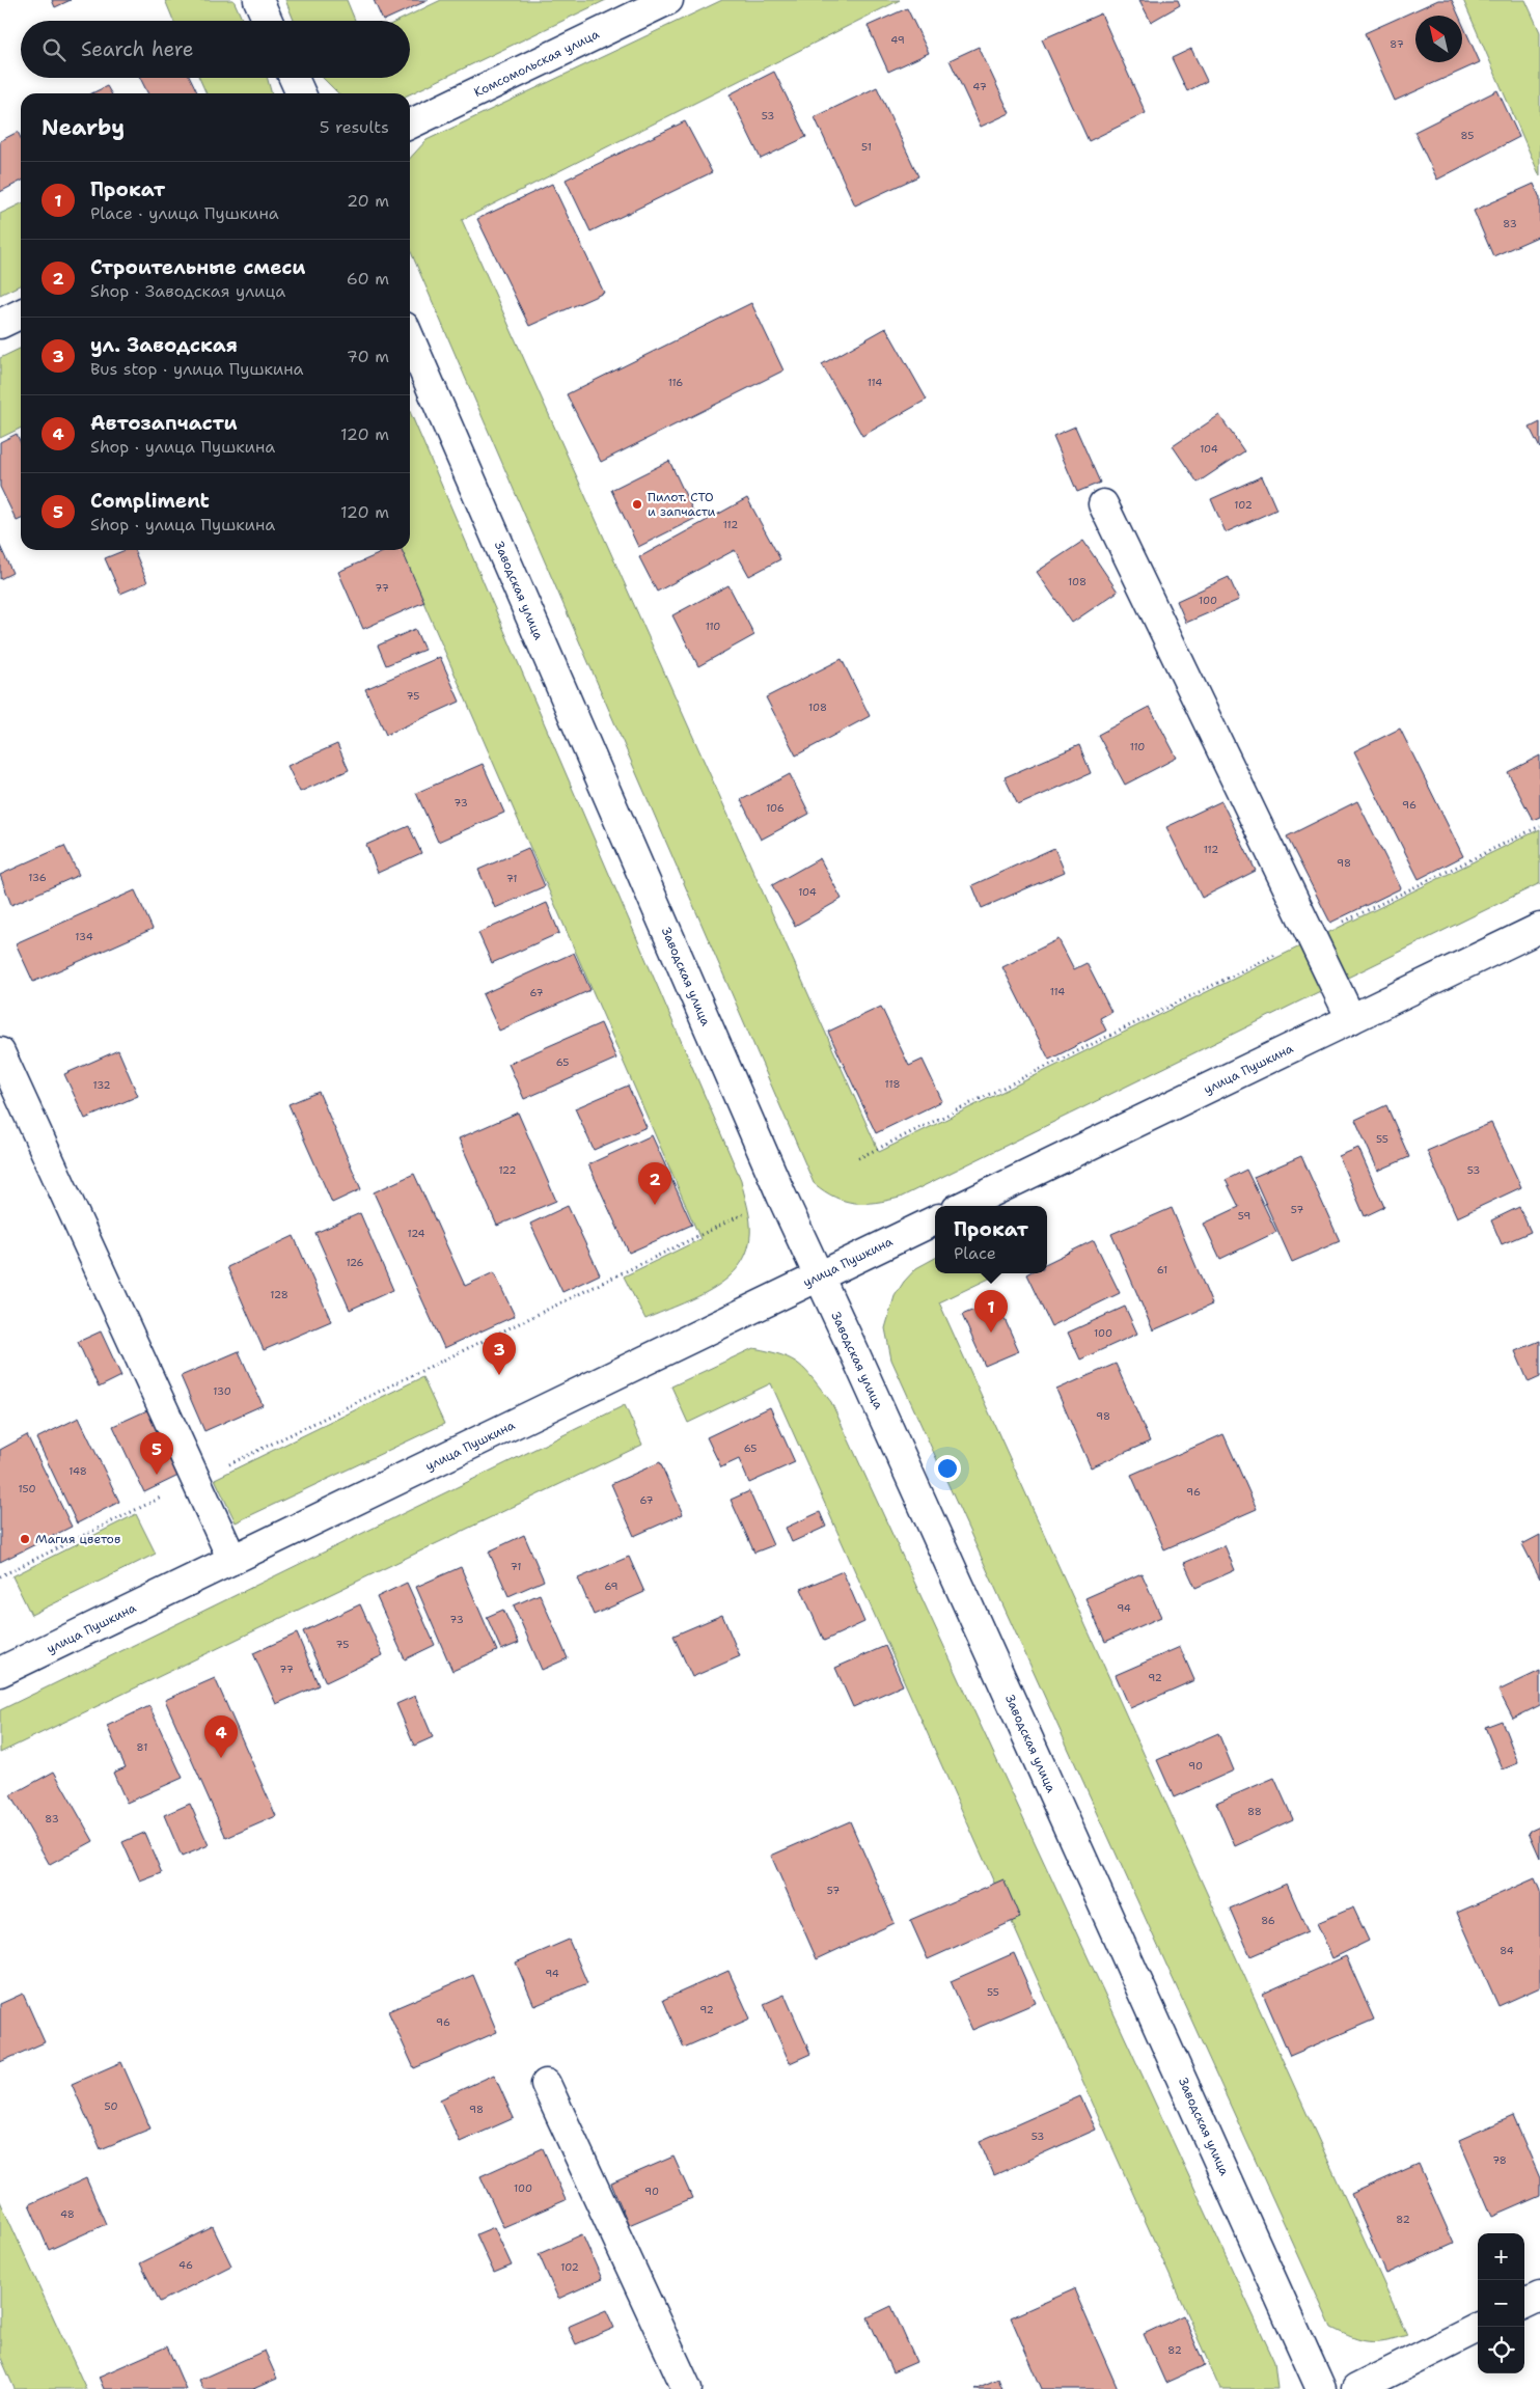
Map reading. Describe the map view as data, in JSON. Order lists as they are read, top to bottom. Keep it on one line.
{"streets":{"main road":["Комсомольская улица","Заводская улица","улица Пушкина"]},"crossings":[["Заводская улица","улица Пушкина"]],"places":["Пилот. СТО и запчасти","Магия цветов"],"house_numbers":["49","87","47","53","85","51","83","116","114","104","102","112","108","77","100","110","75","108","110","73","96","106","112","98","136","71","104","134","114","67","65","118","132","55","122","53","57","59","124","126","61","128","100","130","98","65","148","150","96","67","71","69","94","73","75","77","92","81","90","88","83","57","86","84","94","55","92","96","50","98","53","78","100","90","48","82","46","102","82"],"north":"top left","page":{"search":"Search here","heading":["Nearby","5 results"],"list":[{"mark":"1","name":"Прокат","note":"Place · улица Пушкина","value":"20 m"},{"mark":"2","name":"Строительные смеси","note":"Shop · Заводская улица","value":"60 m"},{"mark":"3","name":"ул. Заводская","note":"Bus stop · улица Пушкина","value":"70 m"},{"mark":"4","name":"Автозапчасти","note":"Shop · улица Пушкина","value":"120 m"},{"mark":"5","name":"Compliment","note":"Shop · улица Пушкина","value":"120 m"}],"pins":["2","1","3","5","4"],"popup":["Прокат","Place"],"map_buttons":["+","−"]}}
